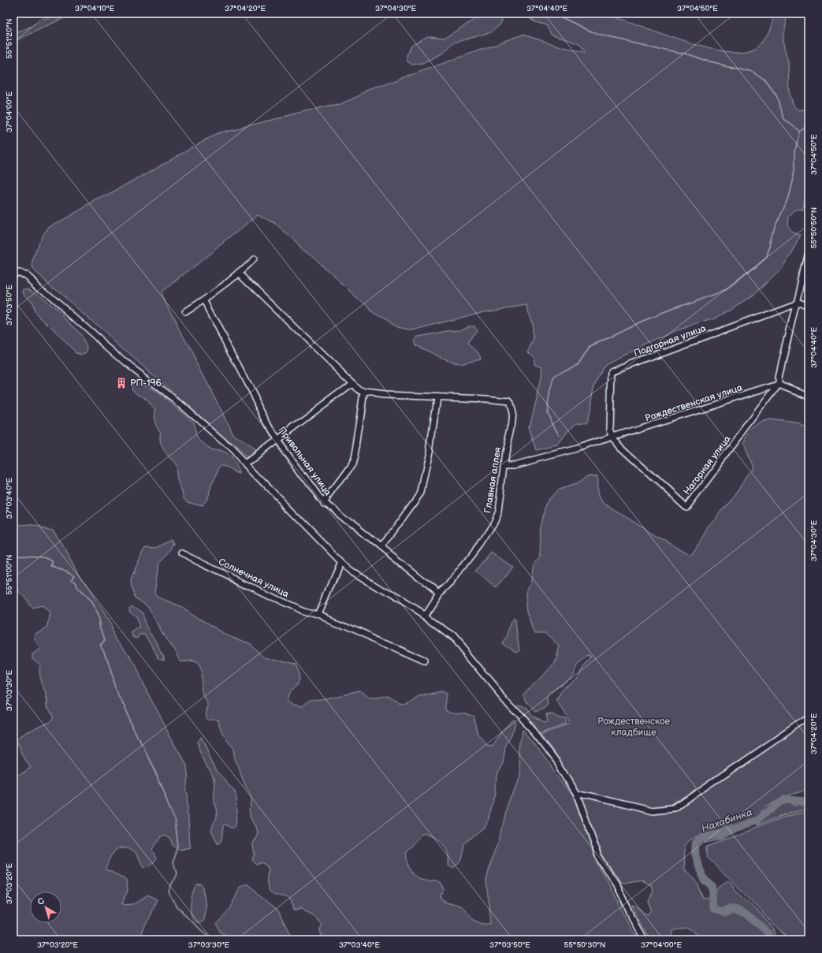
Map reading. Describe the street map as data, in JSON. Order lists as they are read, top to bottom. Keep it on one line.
{"streets":{"street":["Подгорная улица","Рождественская улица","Привольная улица","Нагорная улица","Главная аллея","Солнечная улица"]},"crossings":[["Подгорная улица","Рождественская улица"],["Подгорная улица","Нагорная улица"],["Рождественская улица","Нагорная улица"],["Рождественская улица","Главная аллея"],["Привольная улица","Главная аллея"]],"water":["Нахабинка"],"parks":["Рождественское кладбище"],"places":{"building":["РП-196"]},"north":"top left","coordinates":["37°04'10\"E","37°04'20\"E","37°04'30\"E","37°04'40\"E","37°04'50\"E","55°51'20\"N","37°04'00\"E","55°50'50\"N","37°03'50\"E","37°03'40\"E","55°51'00\"N","37°03'30\"E","37°03'20\"E","55°50'30\"N"]}
